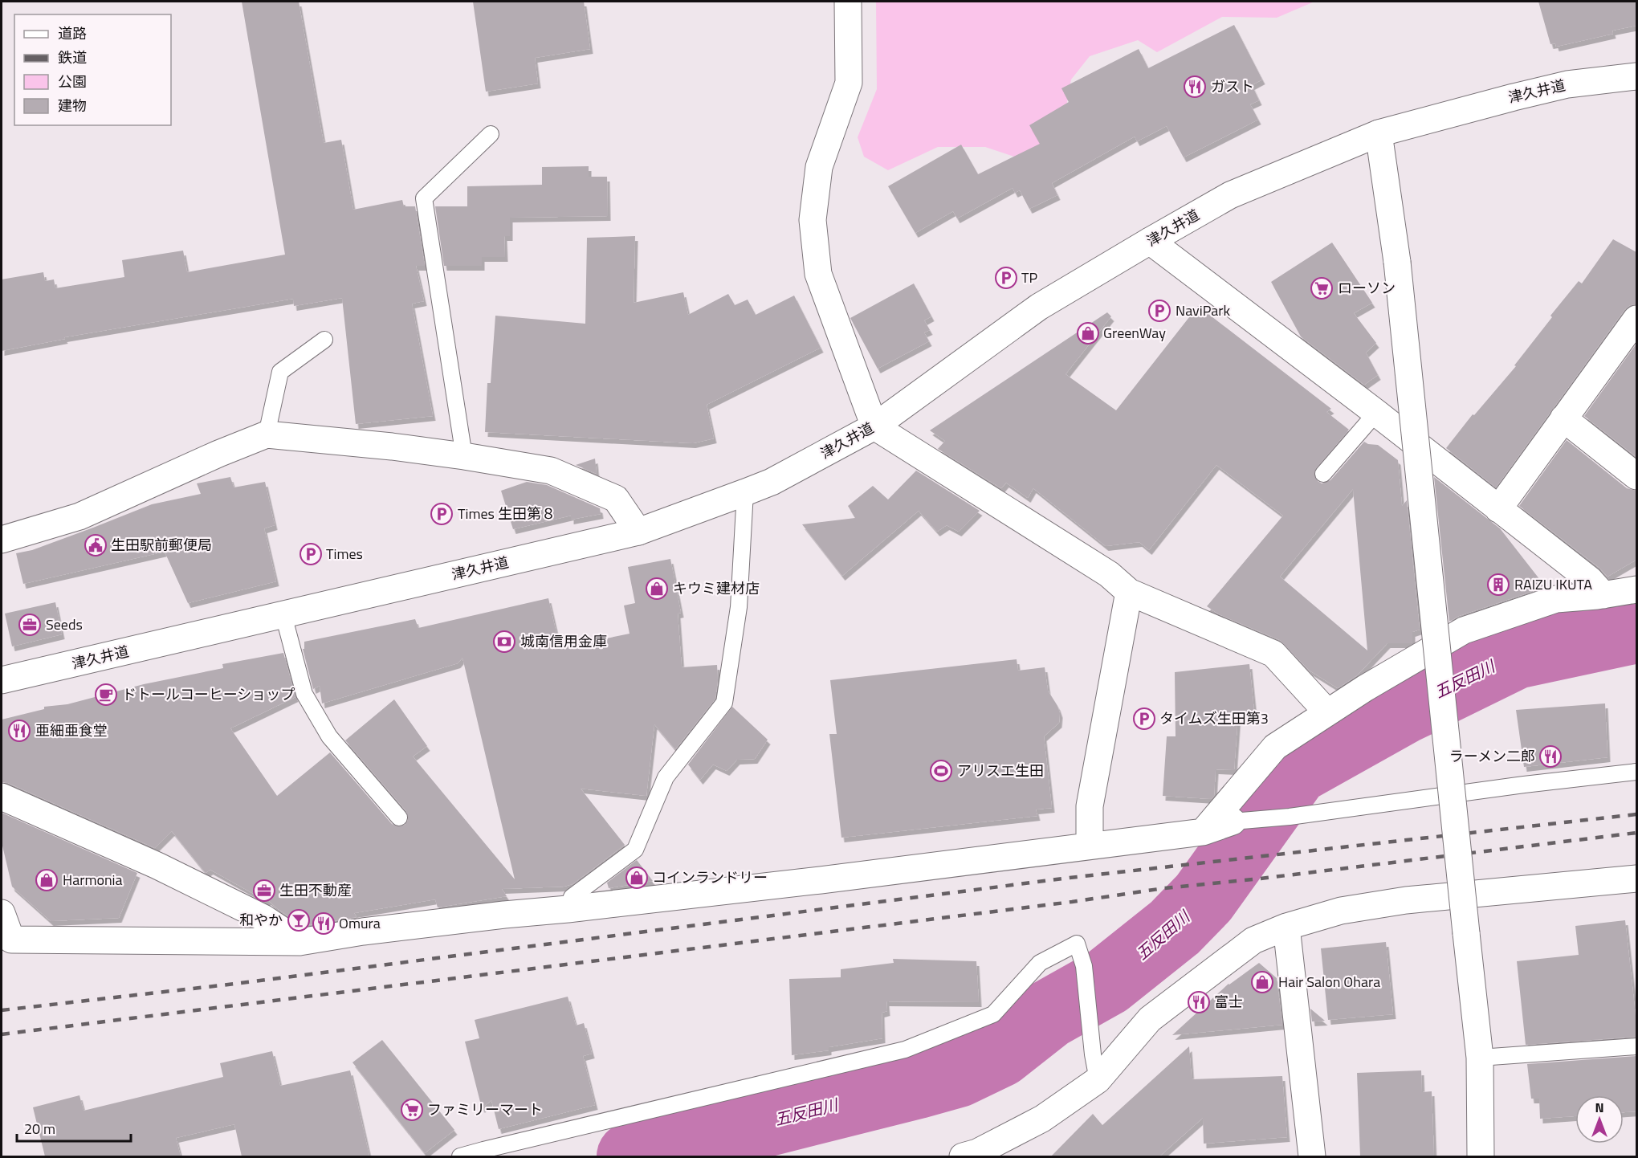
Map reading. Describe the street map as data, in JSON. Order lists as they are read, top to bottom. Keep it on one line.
{"streets":{"street":["津久井道"]},"water":["五反田川"],"places":{"restaurant":["ガスト","亜細亜食堂","ラーメン二郎","Omura","富士"],"parking":["TP","NaviPark","Times 生田第８","Times","タイムズ生田第3"],"supermarket":["ローソン","ファミリーマート"],"shop":["GreenWay","キウミ建材店","コインランドリー","Harmonia","Hair Salon Ohara"],"public building":["生田駅前郵便局"],"building":["RAIZU IKUTA"],"office":["Seeds","生田不動産"],"bank":["城南信用金庫"],"cafe":["ドトールコーヒーショップ"],"sports":["アリスエ生田"],"bar":["和やか"]},"legend":["道路","鉄道","公園","建物"],"scale_bar":"20 m","north":"top"}
